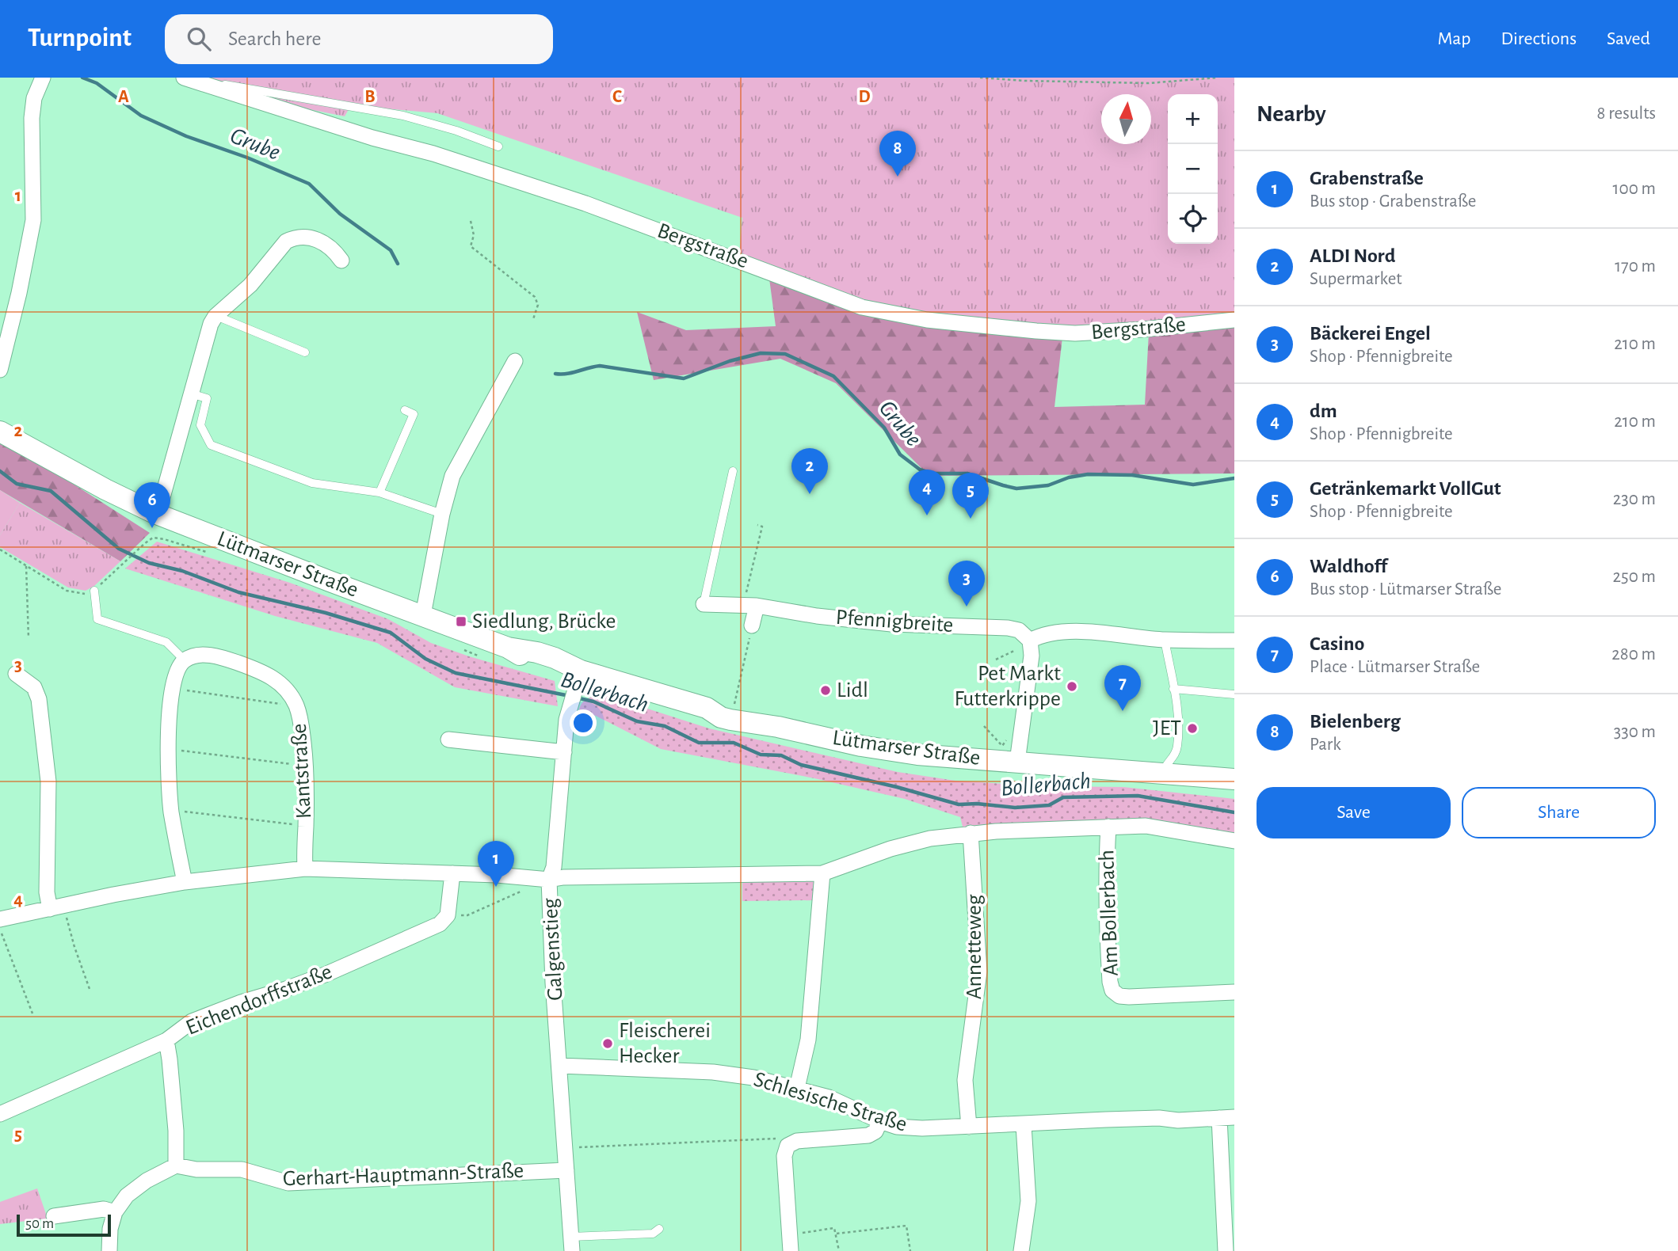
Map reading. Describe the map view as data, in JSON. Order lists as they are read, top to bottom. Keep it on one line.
{"streets":{"main road":["Lütmarser Straße"],"street":["Bergstraße","Pfennigbreite","Kantstraße","Am Bollerbach","Annetteweg","Galgenstieg","Eichendorffstraße","Schlesische Straße","Gerhart-Hauptmann-Straße"]},"crossings":[["Lütmarser Straße","Galgenstieg"],["Kantstraße","Am Bollerbach"],["Am Bollerbach","Annetteweg"],["Am Bollerbach","Galgenstieg"],["Annetteweg","Schlesische Straße"],["Galgenstieg","Schlesische Straße"],["Galgenstieg","Gerhart-Hauptmann-Straße"]],"water":["Grube","Bollerbach"],"places":{"transit":["Siedlung, Brücke"],"other":["Pet Markt Futterkrippe","Lidl","JET","Fleischerei Hecker"]},"scale_bar":"50 m","north":"top","page":{"header":"Turnpoint","search":"Search here","nav":["Map","Directions","Saved"],"heading":["Nearby","8 results"],"map_buttons":["+","−"],"pins":["8","2","4","5","6","3","7","1"],"list":[{"mark":"1","name":"Grabenstraße","note":"Bus stop · Grabenstraße","value":"100 m"},{"mark":"2","name":"ALDI Nord","note":"Supermarket","value":"170 m"},{"mark":"3","name":"Bäckerei Engel","note":"Shop · Pfennigbreite","value":"210 m"},{"mark":"4","name":"dm","note":"Shop · Pfennigbreite","value":"210 m"},{"mark":"5","name":"Getränkemarkt VollGut","note":"Shop · Pfennigbreite","value":"230 m"},{"mark":"6","name":"Waldhoff","note":"Bus stop · Lütmarser Straße","value":"250 m"},{"mark":"7","name":"Casino","note":"Place · Lütmarser Straße","value":"280 m"},{"mark":"8","name":"Bielenberg","note":"Park","value":"330 m"}],"buttons":["Save","Share"],"scale":"50 m"},"grid":{"columns":["A","B","C","D"],"rows":["1","2","3","4","5"]}}
